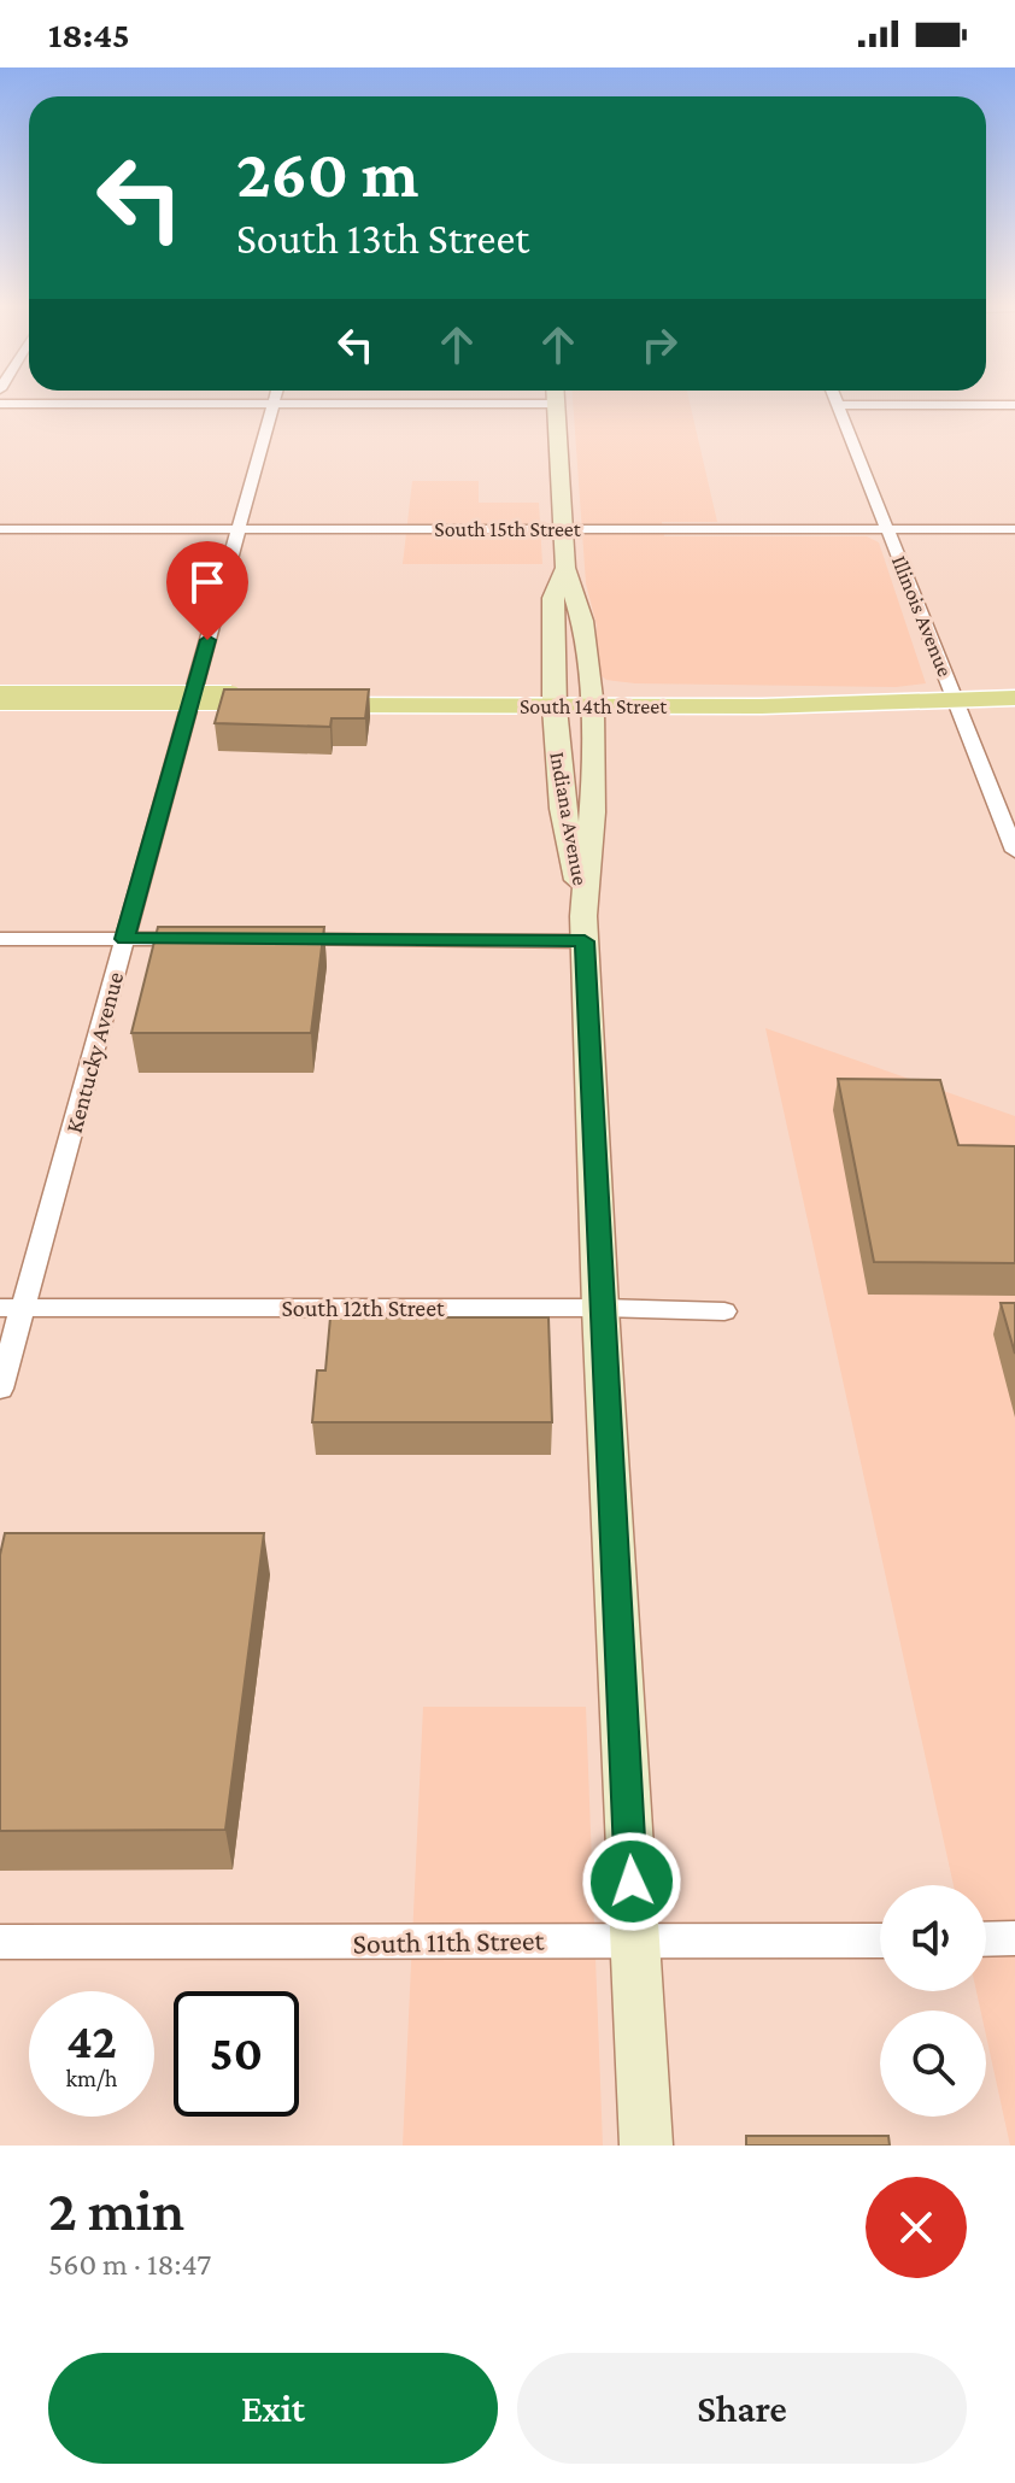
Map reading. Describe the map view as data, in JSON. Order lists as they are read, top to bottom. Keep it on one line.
{"streets":{"main road":["South 14th Street","Indiana Avenue"],"street":["South 15th Street","Illinois Avenue","Kentucky Avenue","South 12th Street","South 11th Street"]},"crossings":[["South 15th Street","Illinois Avenue"],["South 15th Street","Indiana Avenue"],["South 15th Street","Kentucky Avenue"],["Illinois Avenue","South 14th Street"],["South 14th Street","Indiana Avenue"],["Indiana Avenue","South 12th Street"],["Indiana Avenue","South 11th Street"],["Kentucky Avenue","South 12th Street"]],"page":{"status":"18:45","turn":["260 m","South 13th Street"],"speed":"42 km/h","limit":"50","heading":["2 min","560 m · 18:47"],"buttons":["Exit","Share"]}}
